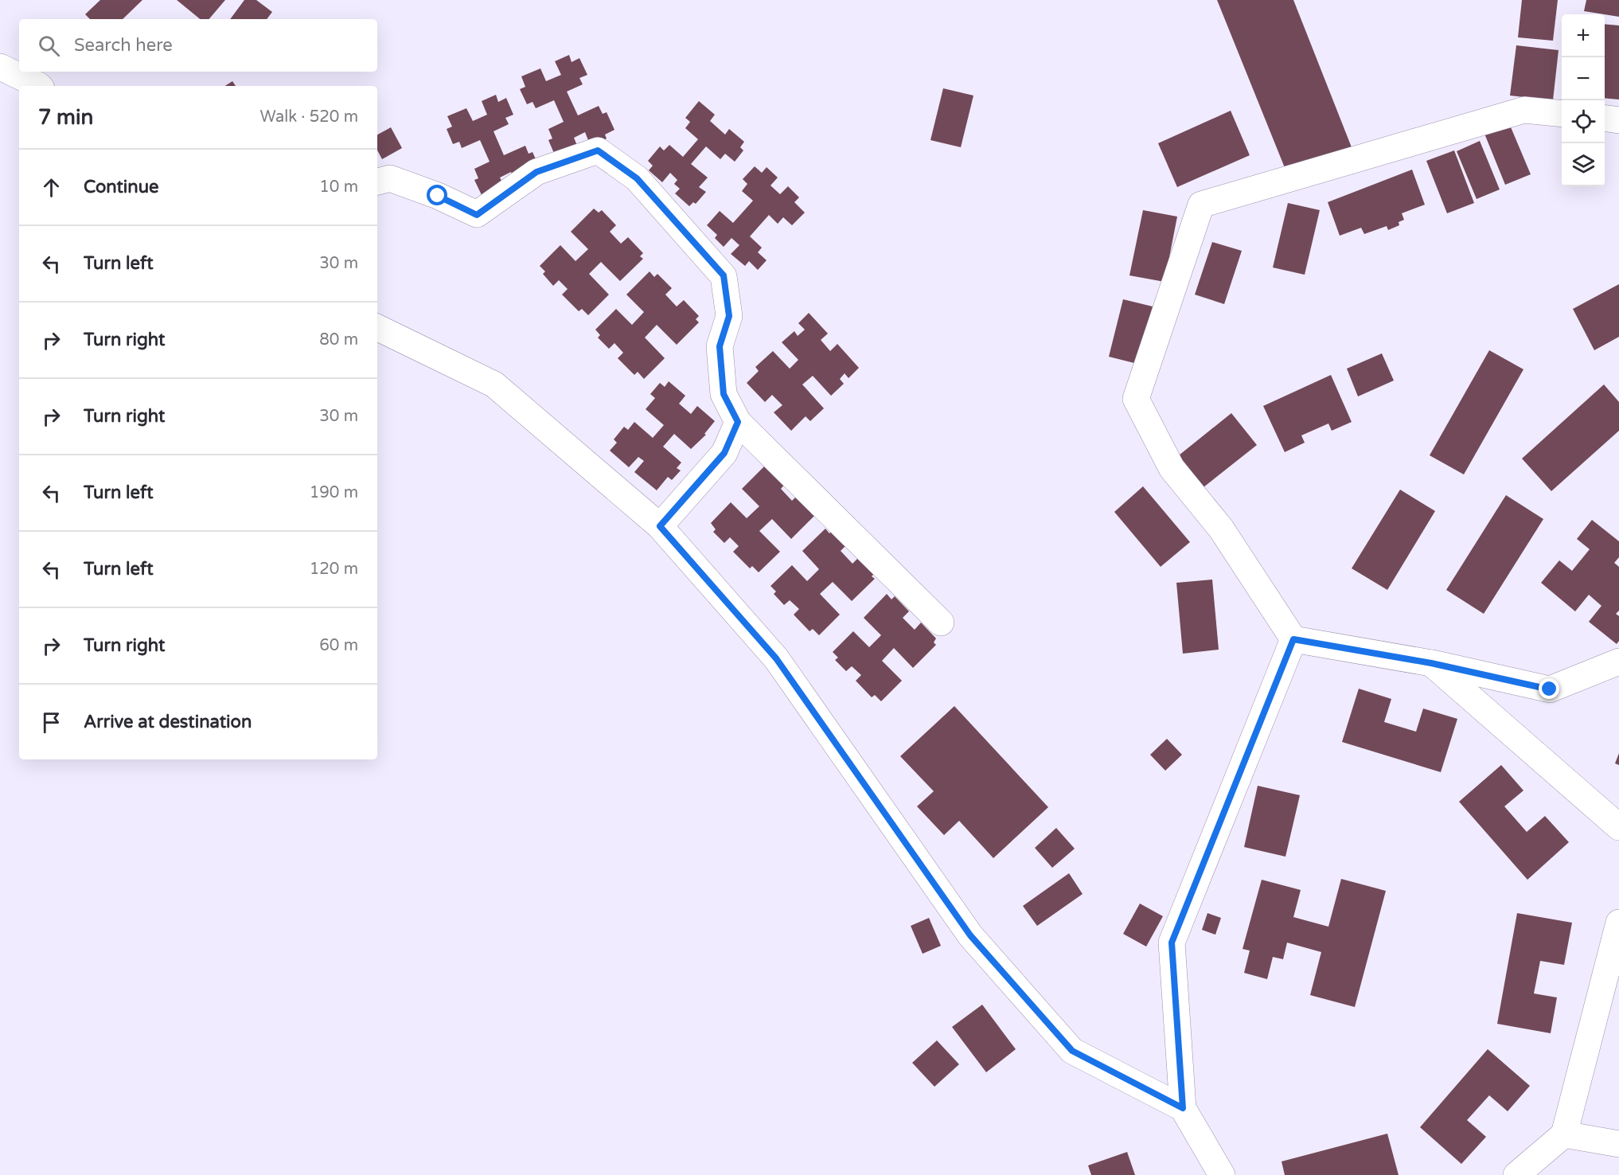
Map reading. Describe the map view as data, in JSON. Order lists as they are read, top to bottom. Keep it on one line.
{"page":{"map_buttons":["+","−"],"search":"Search here","heading":["7 min","Walk · 520 m"],"list":[["Continue","10 m"],["Turn left","30 m"],["Turn right","80 m"],["Turn right","30 m"],["Turn left","190 m"],["Turn left","120 m"],["Turn right","60 m"],"Arrive at destination"]}}
